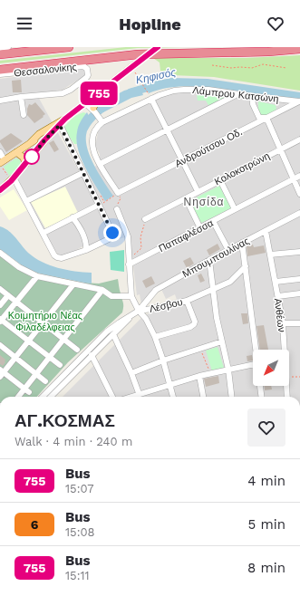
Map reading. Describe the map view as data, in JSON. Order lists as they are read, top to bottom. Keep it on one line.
{"streets":{"street":["Θεσσαλονίκης","Λάμπρου Κατσώνη","Ανδρούτσου Οδ.","Κολοκοτρώνη","Παπαφλέσσα","Μπουμπουλίνας","Λέσβου","Ανθέων"]},"crossings":[["Λάμπρου Κατσώνη","Ανδρούτσου Οδ."],["Παπαφλέσσα","Λέσβου"],["Μπουμπουλίνας","Λέσβου"],["Μπουμπουλίνας","Ανθέων"]],"districts":["Νησίδα"],"water":["Κηφισός"],"parks":["Κοιμητήριο Νέας Φιλαδέλφειας"],"lines":["bus line 755"],"north":"bottom left","page":{"header":"Hopline","on_map":"755","heading":["ΑΓ.ΚΟΣΜΑΣ","Walk · 4 min · 240 m"],"list":[{"mark":"755","name":"Bus","note":"15:07","value":"4 min"},{"mark":"6","name":"Bus","note":"15:08","value":"5 min"},{"mark":"755","name":"Bus","note":"15:11","value":"8 min"}]}}
